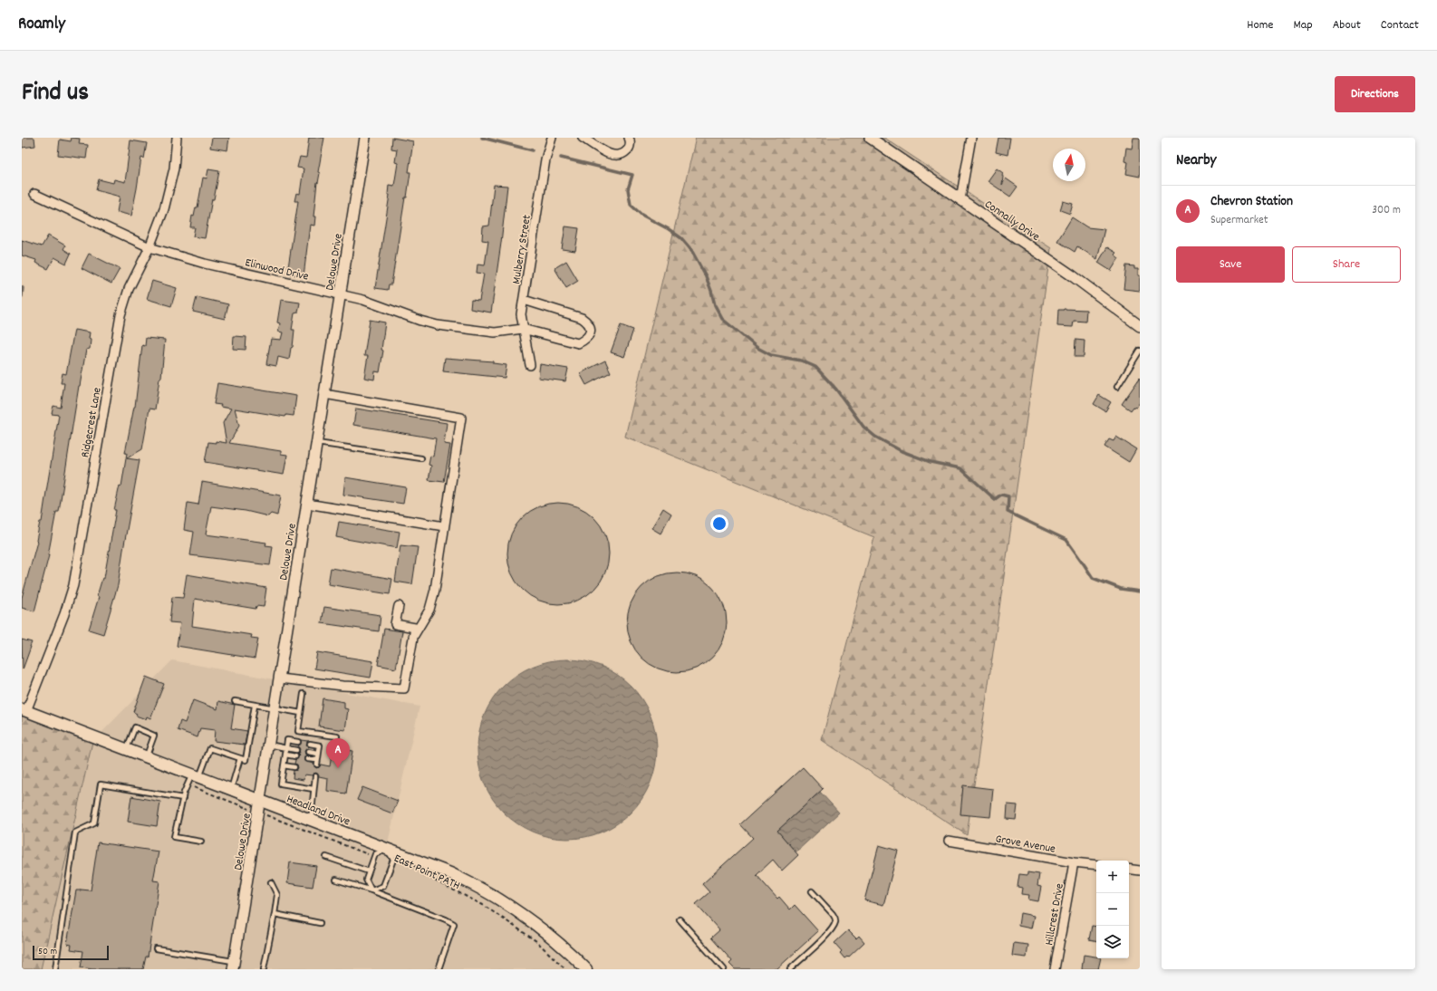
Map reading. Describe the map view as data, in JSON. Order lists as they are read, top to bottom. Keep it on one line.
{"streets":{"main road":["Headland Drive"],"street":["Connally Drive","Mulberry Street","Delowe Drive","Elinwood Drive","Ridgecrest Lane","Grove Avenue","Hillcrest Drive"],"path":["East Point PATH"]},"crossings":[["Mulberry Street","Elinwood Drive"],["Delowe Drive","Elinwood Drive"],["Delowe Drive","Headland Drive"],["Elinwood Drive","Ridgecrest Lane"],["Ridgecrest Lane","Headland Drive"],["Grove Avenue","Hillcrest Drive"]],"scale_bar":"50 m","north":"top","page":{"header":"Roamly","nav":["Home","Map","About","Contact"],"title":"Find us","buttons":["Directions",["Save","Share"]],"heading":"Nearby","list":[{"mark":"A","name":"Chevron Station","note":"Supermarket","value":"300 m"}],"pins":"A","map_buttons":["+","−"],"scale":"50 m"}}
